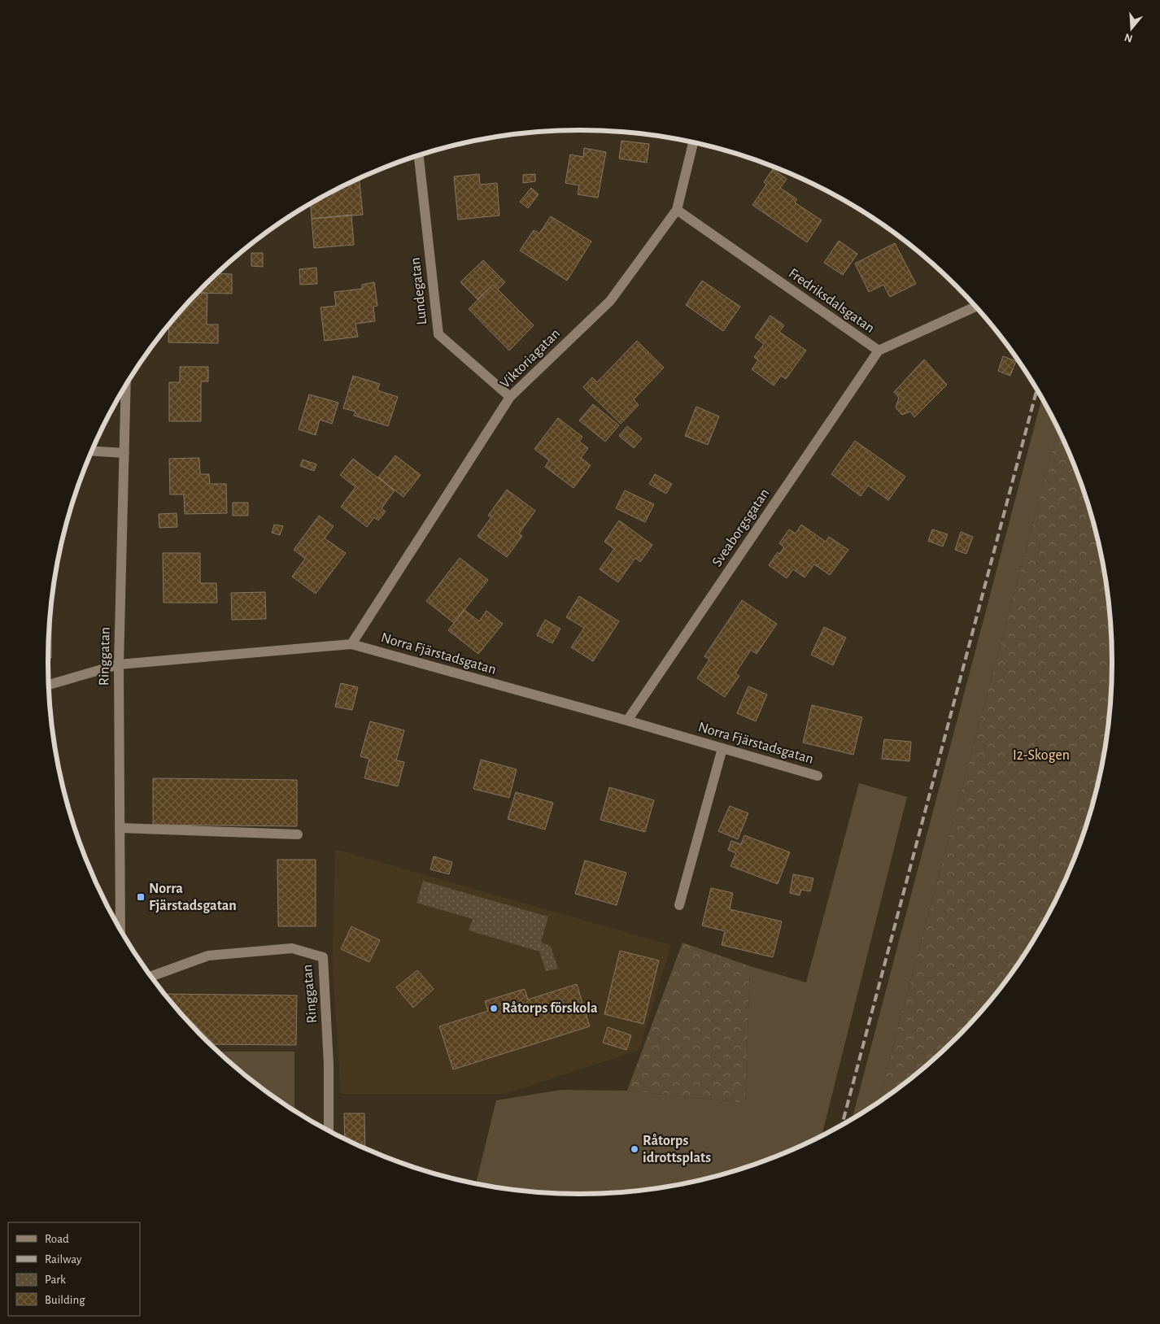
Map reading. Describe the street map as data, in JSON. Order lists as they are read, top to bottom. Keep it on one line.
{"streets":{"street":["Lundegatan","Fredriksdalsgatan","Viktoriagatan","Sveaborgsgatan","Norra Fjärstadsgatan","Ringgatan"]},"crossings":[["Lundegatan","Viktoriagatan"],["Fredriksdalsgatan","Viktoriagatan"],["Fredriksdalsgatan","Sveaborgsgatan"],["Viktoriagatan","Norra Fjärstadsgatan"],["Sveaborgsgatan","Norra Fjärstadsgatan"],["Norra Fjärstadsgatan","Ringgatan"]],"parks":["I2-Skogen"],"places":{"transit":["Norra Fjärstadsgatan"],"other":["Råtorps förskola","Råtorps idrottsplats"]},"legend":["Road","Railway","Park","Building"],"north":"bottom"}
